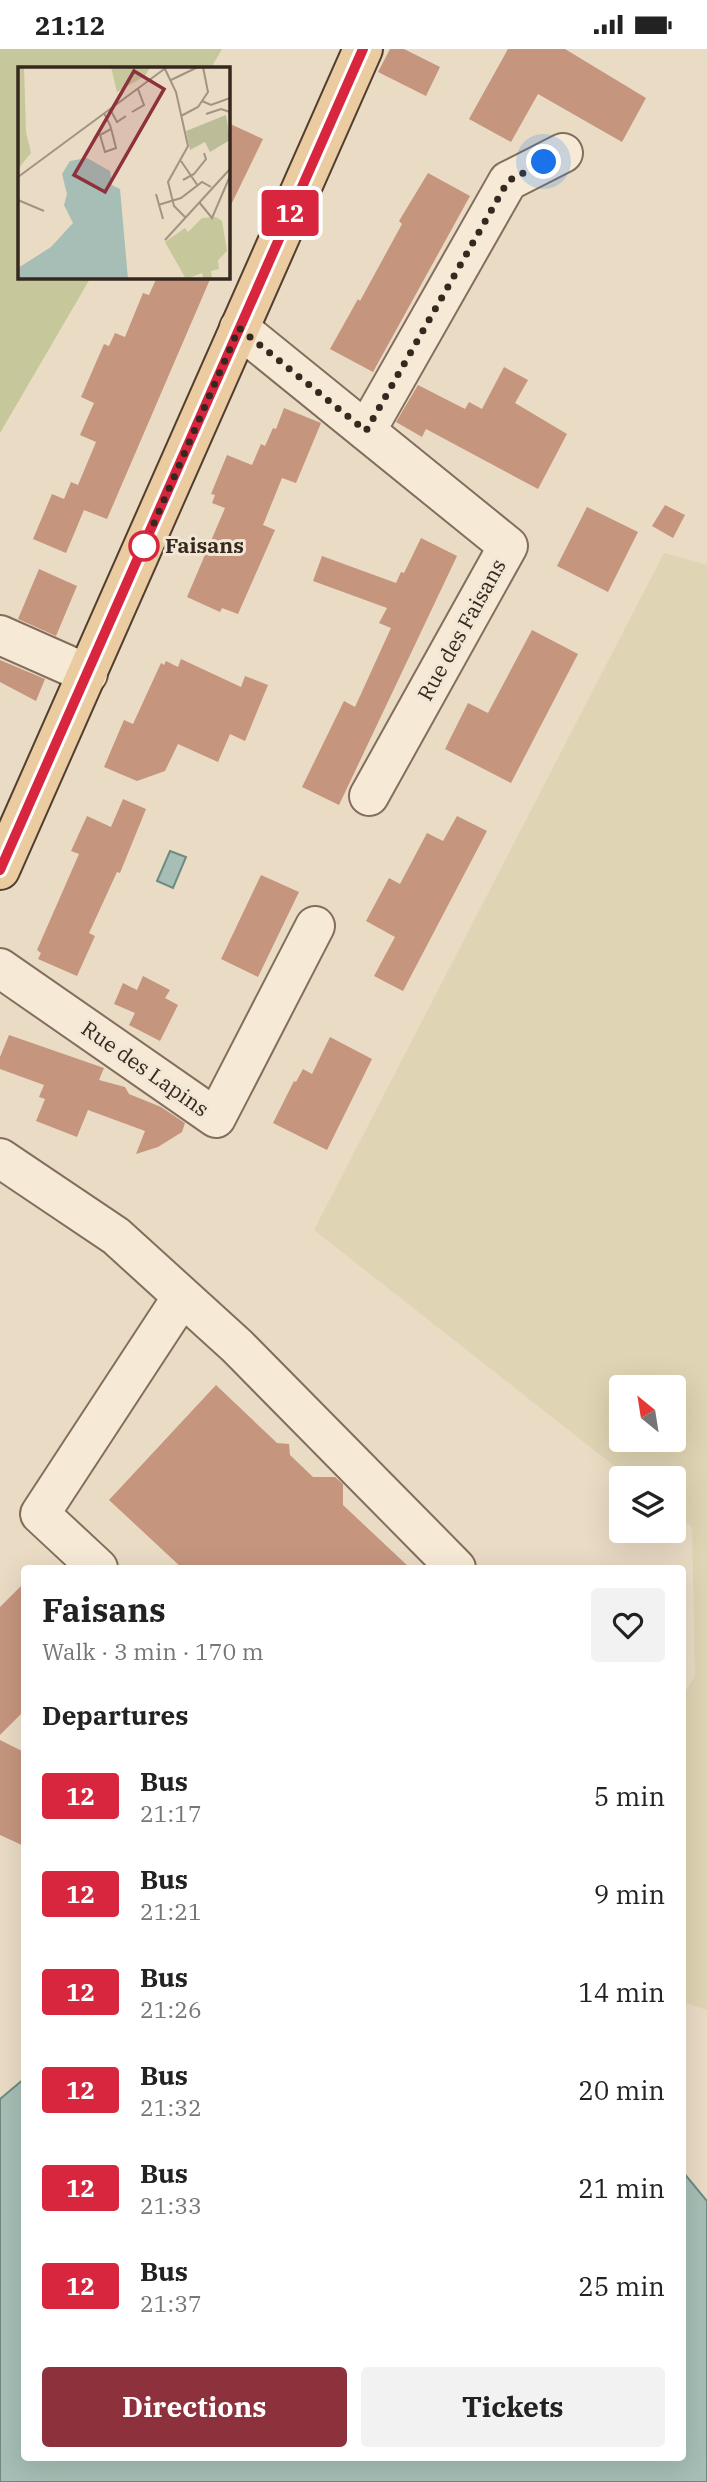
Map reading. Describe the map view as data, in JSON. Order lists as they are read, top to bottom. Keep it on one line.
{"streets":{"street":["Rue des Faisans","Rue des Lapins"]},"places":["Faisans"],"lines":["bus line 12"],"north":"top left","page":{"status":"21:12","on_map":"12","heading":[["Faisans","Walk · 3 min · 170 m"],"Departures"],"list":[{"mark":"12","name":"Bus","note":"21:17","value":"5 min"},{"mark":"12","name":"Bus","note":"21:21","value":"9 min"},{"mark":"12","name":"Bus","note":"21:26","value":"14 min"},{"mark":"12","name":"Bus","note":"21:32","value":"20 min"},{"mark":"12","name":"Bus","note":"21:33","value":"21 min"},{"mark":"12","name":"Bus","note":"21:37","value":"25 min"}],"buttons":["Directions","Tickets"]}}
